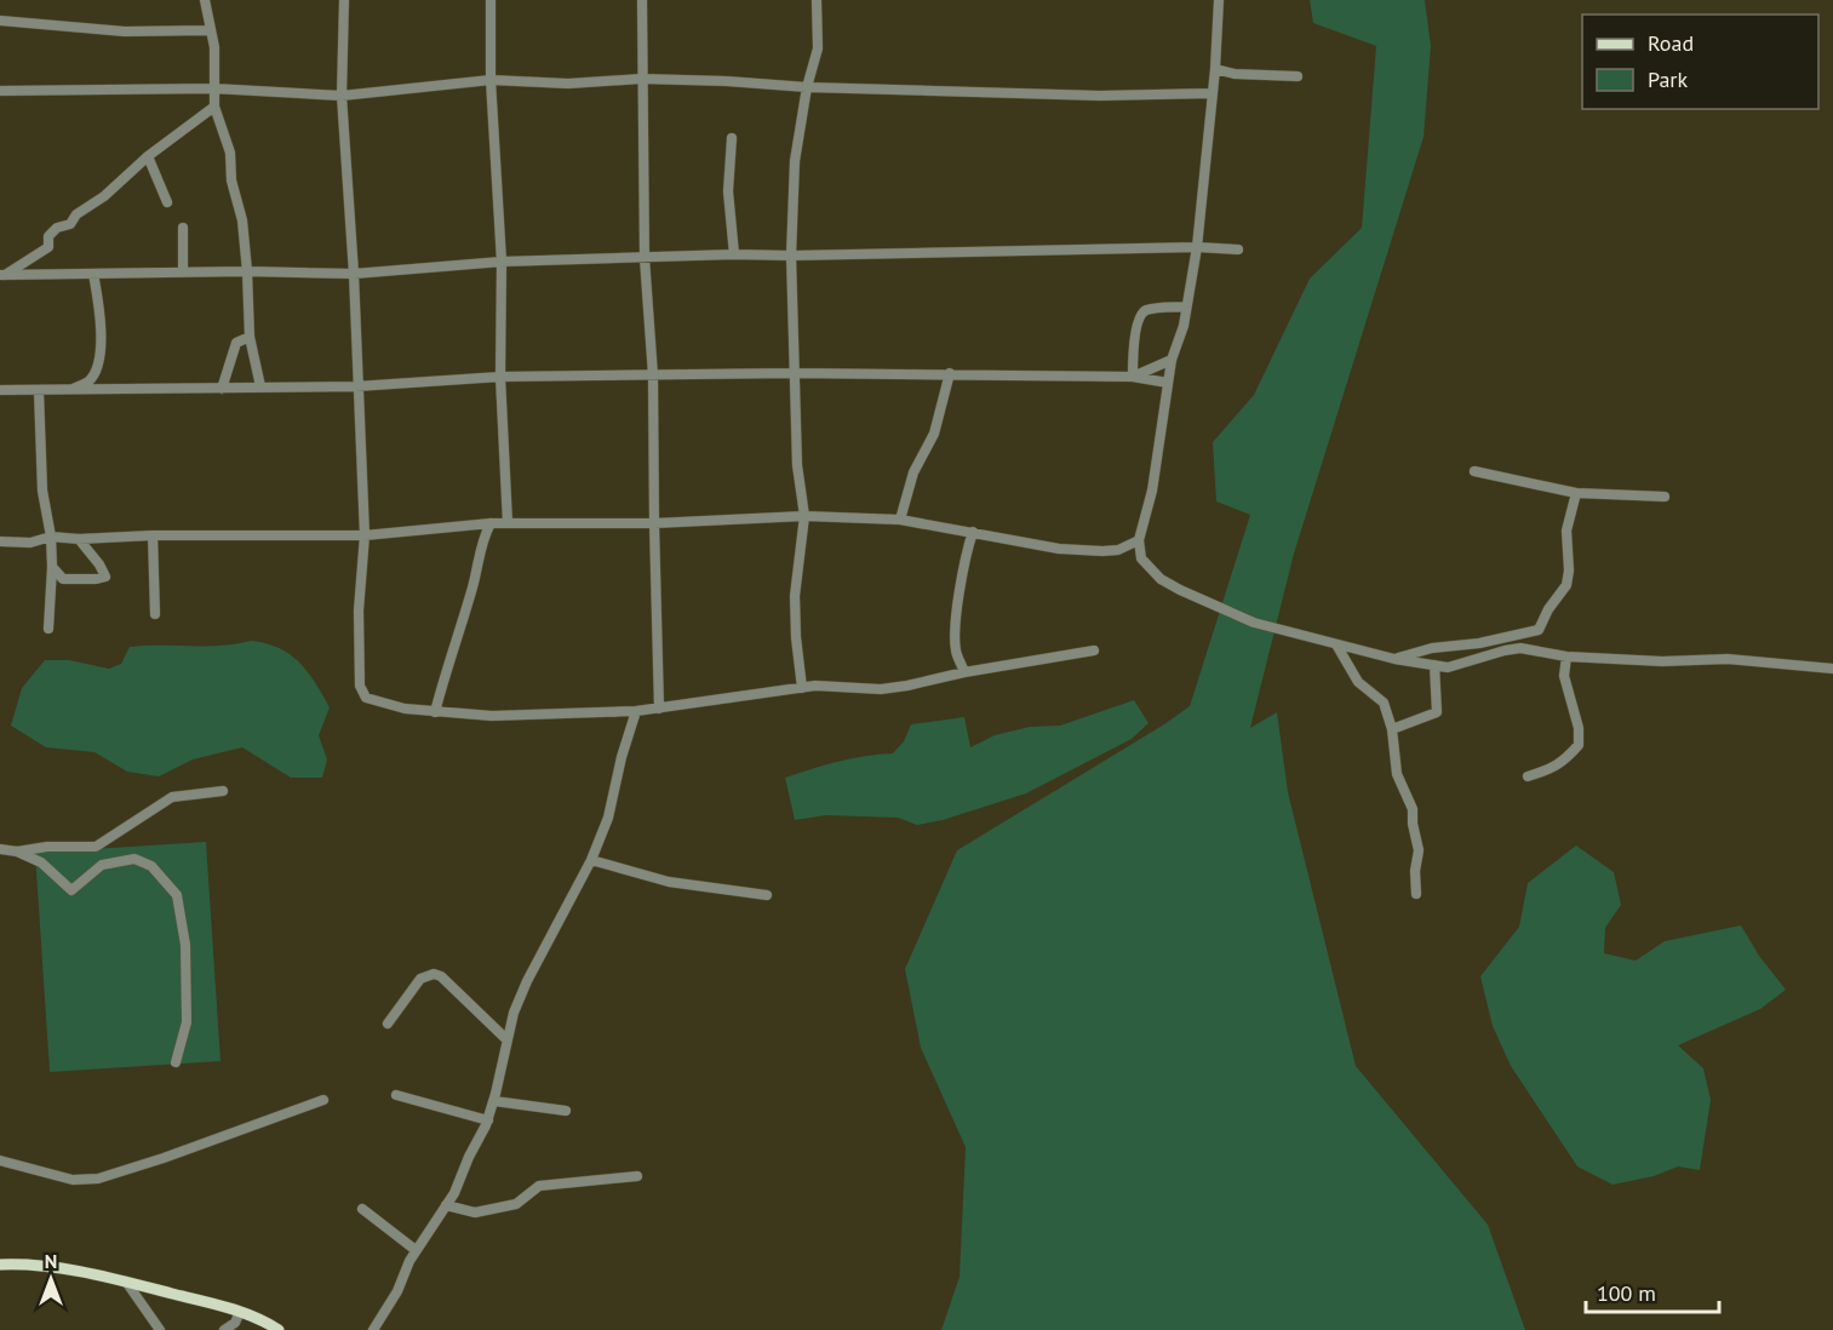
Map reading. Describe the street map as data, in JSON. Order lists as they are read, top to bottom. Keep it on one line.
{"legend":["Road","Park"],"scale_bar":"100 m","north":"top"}
